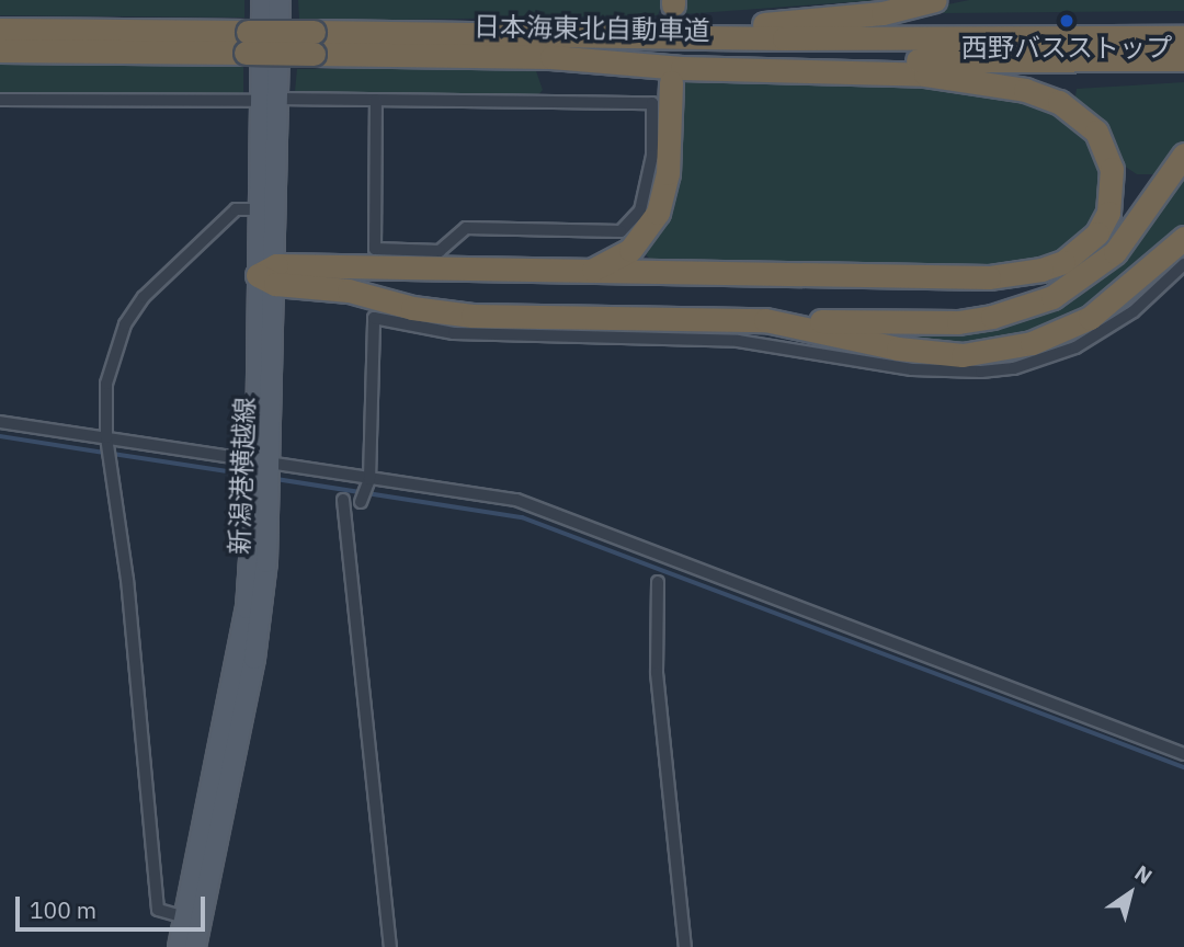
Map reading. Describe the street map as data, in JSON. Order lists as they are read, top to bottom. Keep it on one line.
{"streets":{"highway":["日本海東北自動車道"],"main road":["新潟港横越線"]},"places":["西野バスストップ"],"scale_bar":"100 m","north":"top right"}
